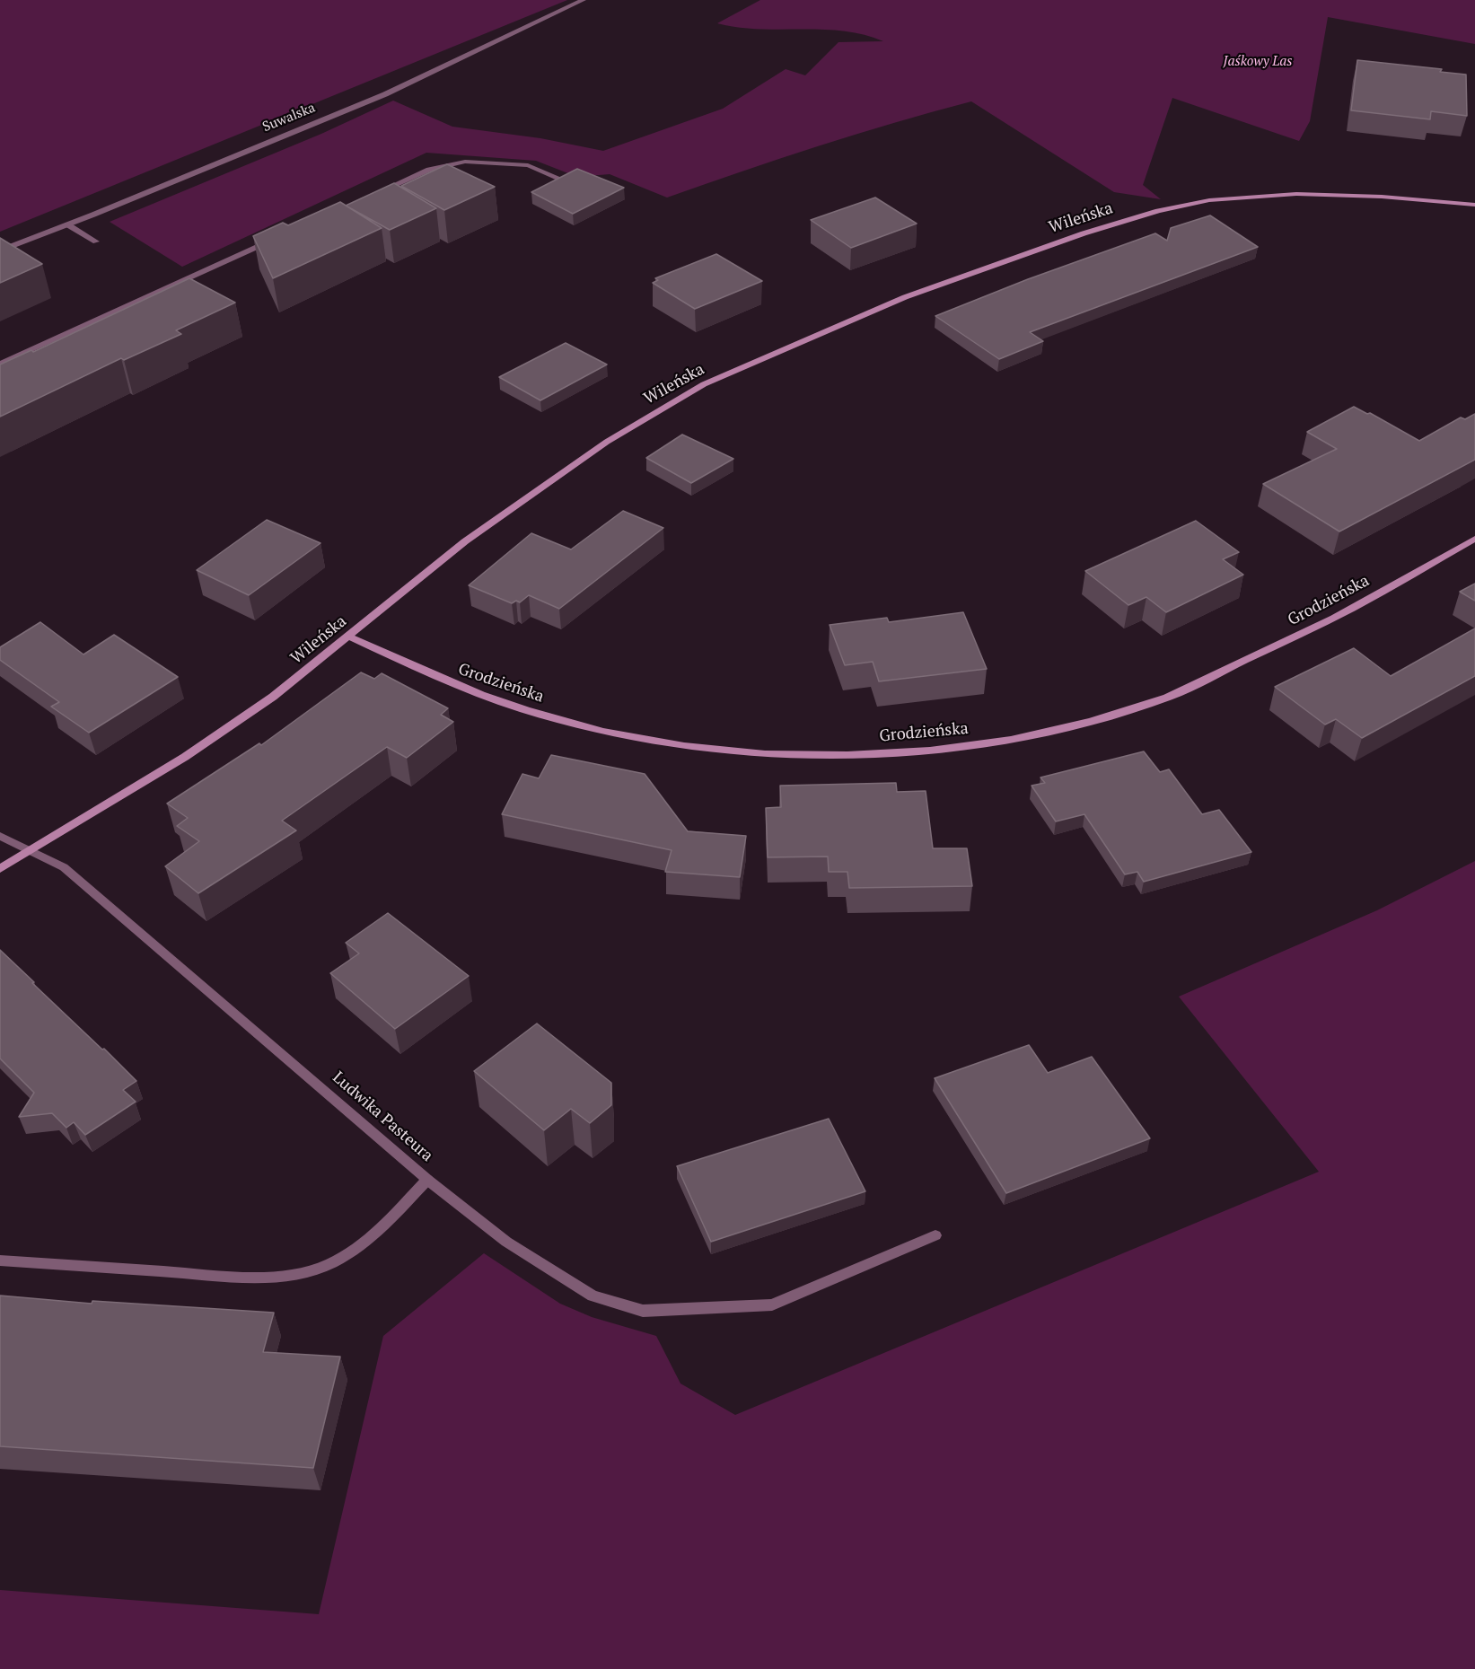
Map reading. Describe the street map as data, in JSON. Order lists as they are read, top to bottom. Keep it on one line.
{"streets":{"street":["Suwalska","Wileńska","Grodzieńska","Ludwika Pasteura"]},"crossings":[["Wileńska","Grodzieńska"],["Wileńska","Ludwika Pasteura"]],"parks":["Jaśkowy Las"]}
